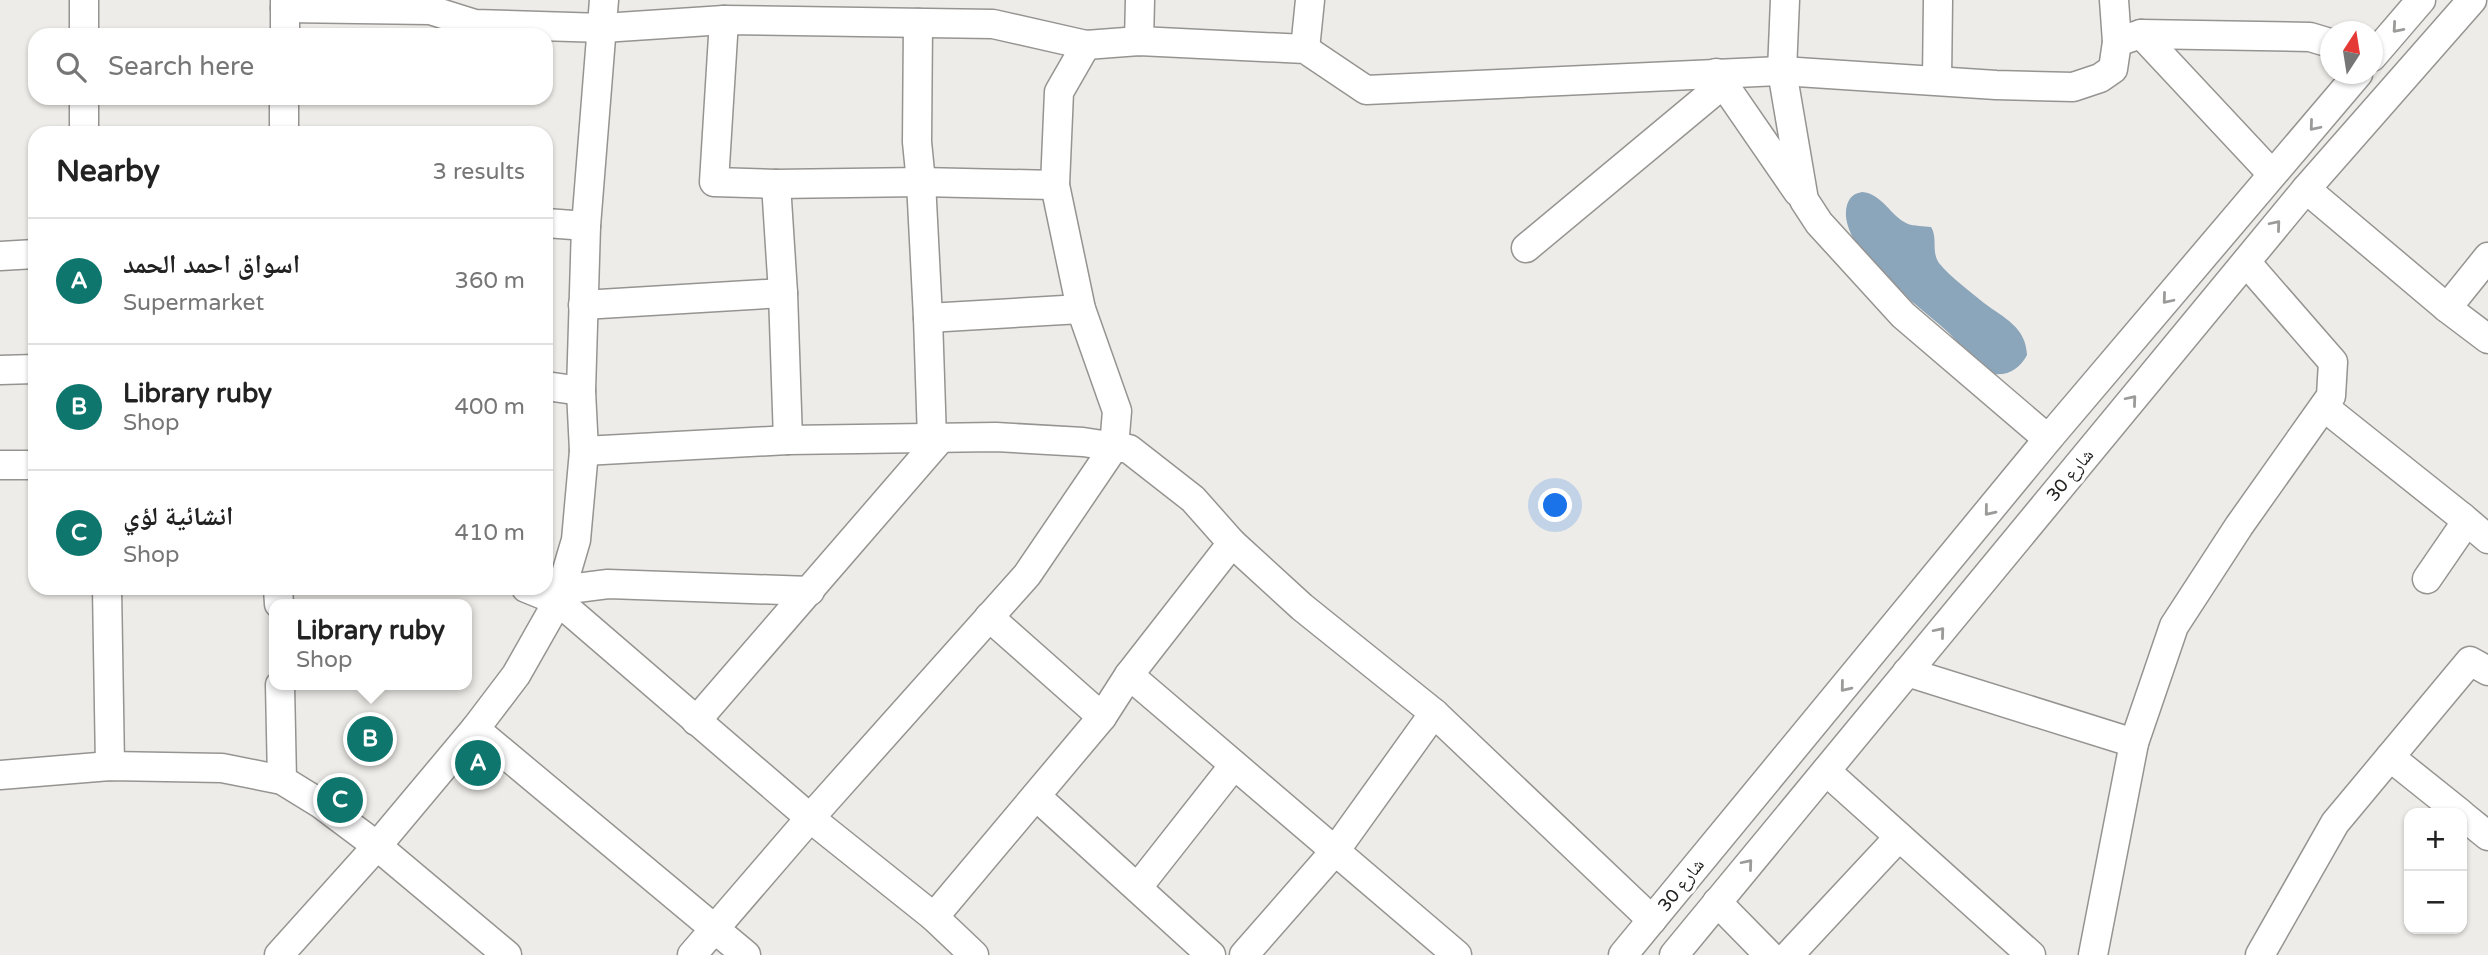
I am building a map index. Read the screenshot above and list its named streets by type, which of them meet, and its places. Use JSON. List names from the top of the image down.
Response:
{
  "streets": {
    "street": ["شارع 30"]
  },
  "north": "top",
  "page": {
    "search": "Search here",
    "heading": ["Nearby", "3 results"],
    "list": [
      {
        "mark": "A",
        "name": "اسواق احمد الحمد",
        "note": "Supermarket",
        "value": "360 m"
      },
      {
        "mark": "B",
        "name": "Library ruby",
        "note": "Shop",
        "value": "400 m"
      },
      {
        "mark": "C",
        "name": "انشائية لؤي",
        "note": "Shop",
        "value": "410 m"
      }
    ],
    "popup": ["Library ruby", "Shop"],
    "pins": ["B", "A", "C"],
    "map_buttons": ["+", "−"]
  }
}
